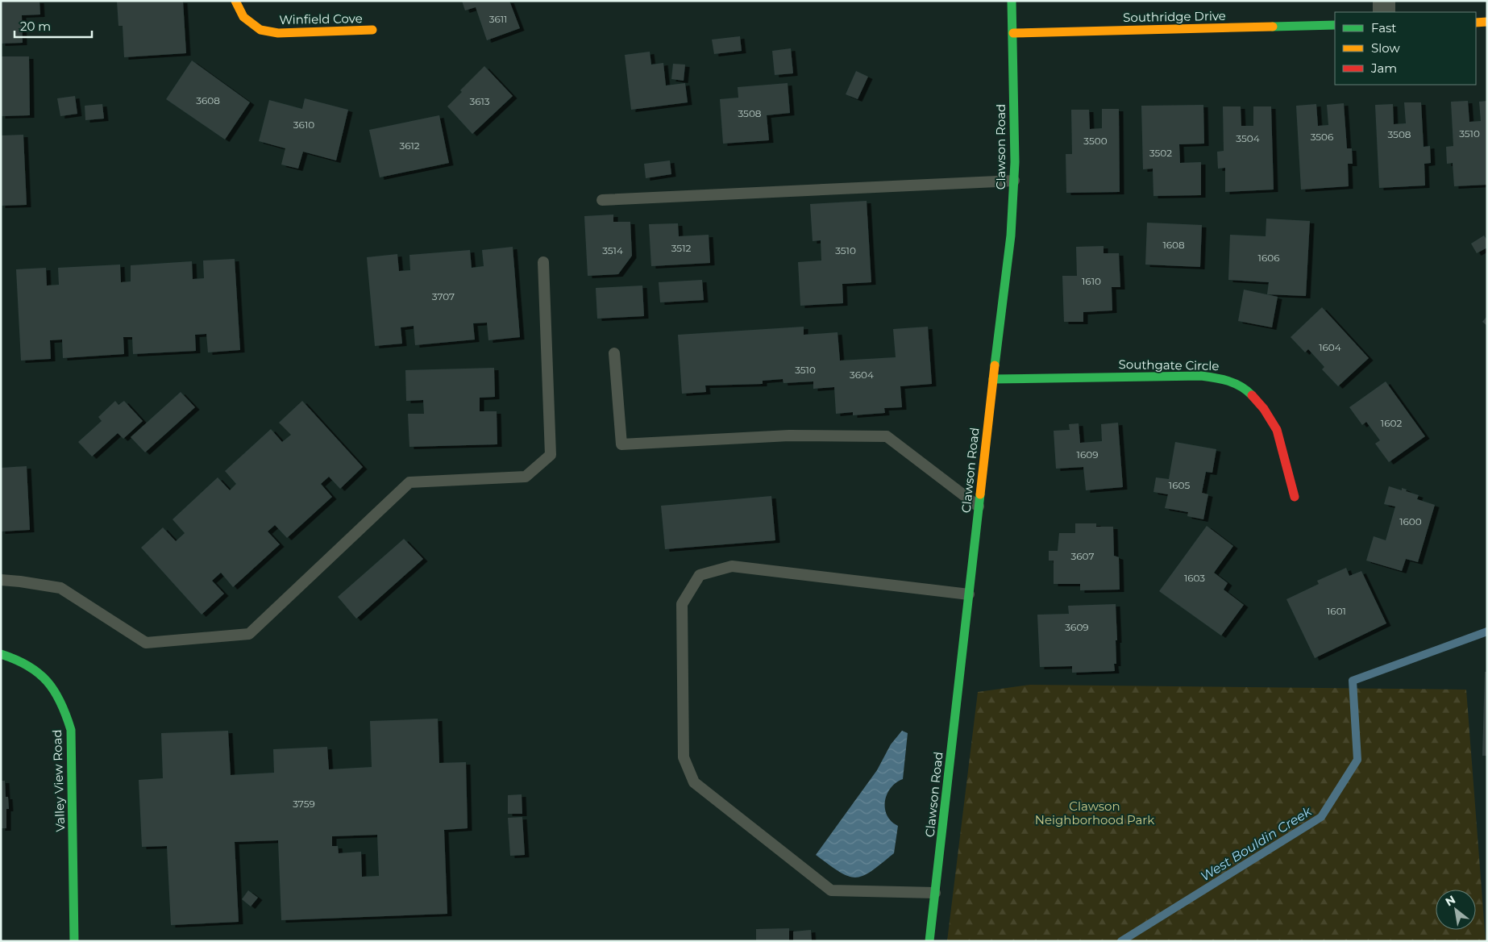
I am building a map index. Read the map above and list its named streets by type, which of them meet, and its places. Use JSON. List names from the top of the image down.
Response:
{
  "streets": {
    "street": [
      "Southridge Drive",
      "Winfield Cove",
      "Clawson Road",
      "Southgate Circle",
      "Valley View Road"
    ]
  },
  "crossings": [
    ["Southridge Drive", "Clawson Road"],
    ["Clawson Road", "Southgate Circle"]
  ],
  "water": ["West Bouldin Creek"],
  "parks": ["Clawson Neighborhood Park"],
  "house_numbers": [
    "3611",
    "3608",
    "3613",
    "3508",
    "3610",
    "3510",
    "3508",
    "3506",
    "3504",
    "3500",
    "3612",
    "3502",
    "1608",
    "3512",
    "3514",
    "3510",
    "1606",
    "1610",
    "3707",
    "1604",
    "3510",
    "3604",
    "1602",
    "1609",
    "1605",
    "1600",
    "3607",
    "1603",
    "1601",
    "3609",
    "3759"
  ],
  "legend": ["Fast", "Slow", "Jam"],
  "scale_bar": "20 m",
  "north": "top left"
}
